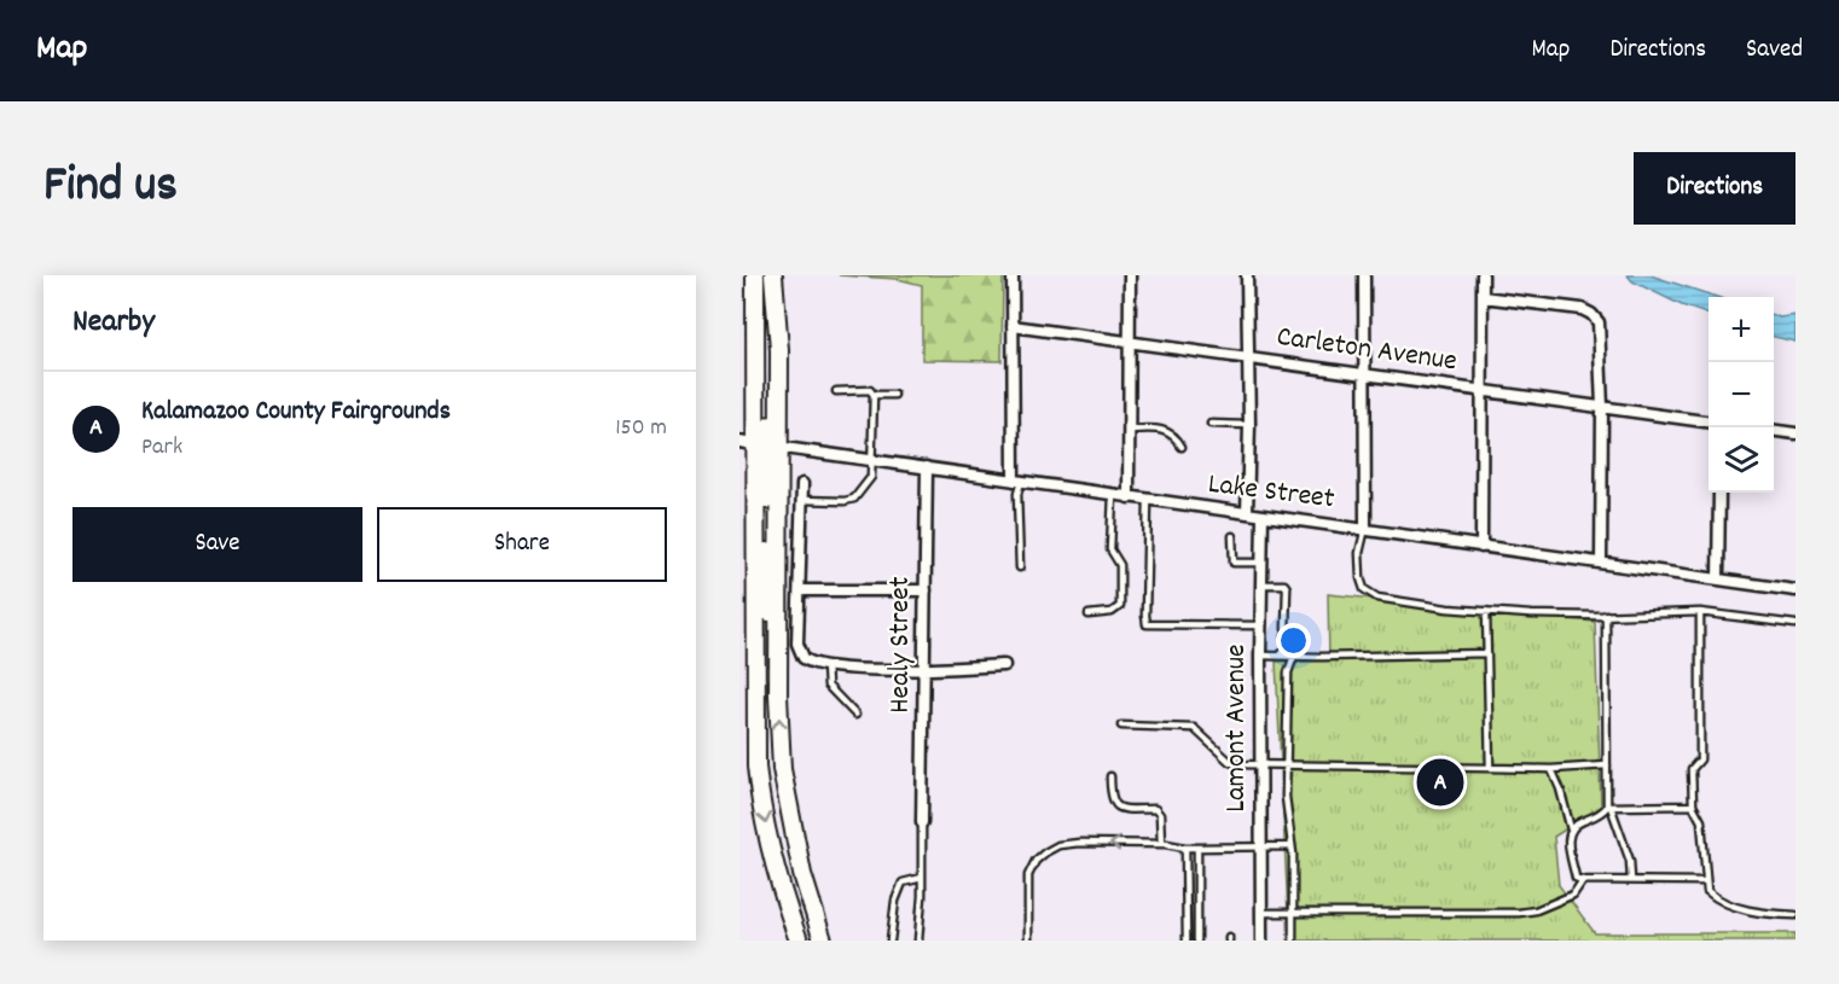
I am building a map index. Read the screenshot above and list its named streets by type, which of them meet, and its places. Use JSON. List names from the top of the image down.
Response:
{
  "streets": {
    "street": [
      "Carleton Avenue",
      "Lake Street",
      "Healy Street",
      "Lamont Avenue"
    ]
  },
  "crossings": [
    ["Lake Street", "Healy Street"],
    ["Lake Street", "Lamont Avenue"]
  ],
  "page": {
    "header": "Map",
    "nav": ["Map", "Directions", "Saved"],
    "title": "Find us",
    "buttons": [
      "Directions",
      ["Save", "Share"]
    ],
    "heading": "Nearby",
    "map_buttons": ["+", "−"],
    "list": [
      {
        "mark": "A",
        "name": "Kalamazoo County Fairgrounds",
        "note": "Park",
        "value": "150 m"
      }
    ],
    "pins": "A"
  }
}
